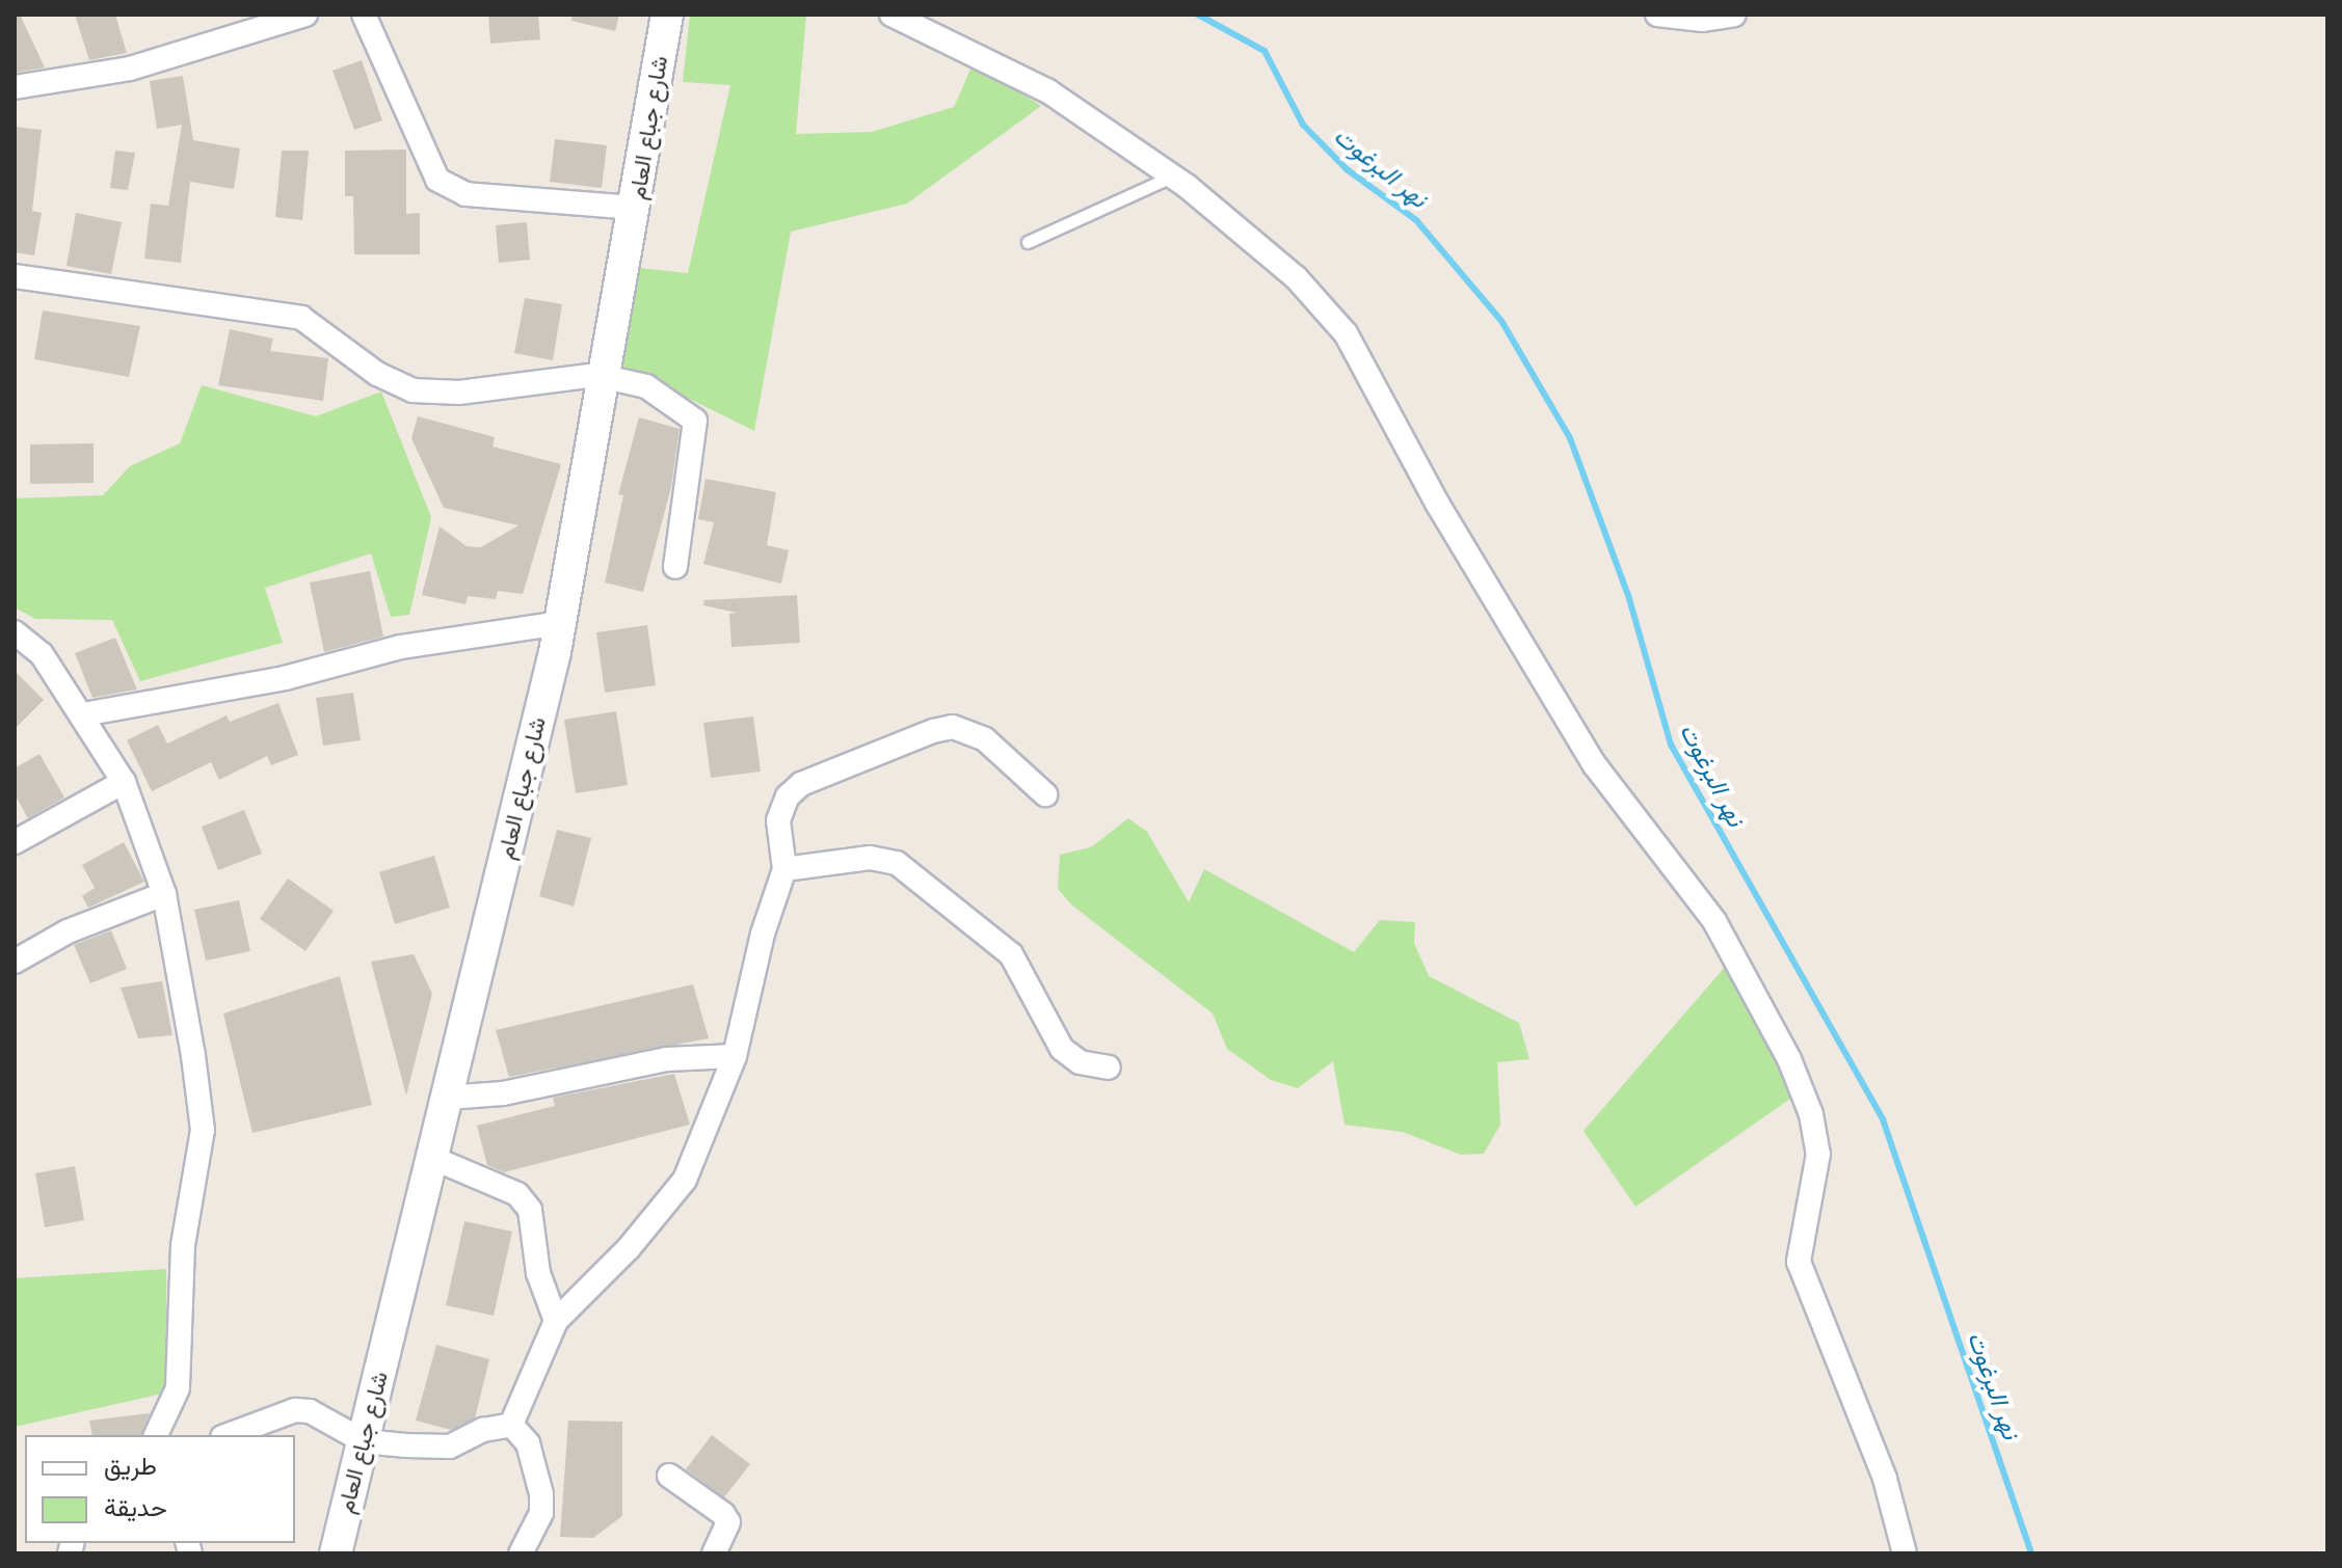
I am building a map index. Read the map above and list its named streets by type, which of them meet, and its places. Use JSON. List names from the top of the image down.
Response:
{
  "streets": {
    "main road": ["شارع جباع العام"]
  },
  "water": ["نهر البرغوت"],
  "legend": ["طريق", "حديقة"]
}
